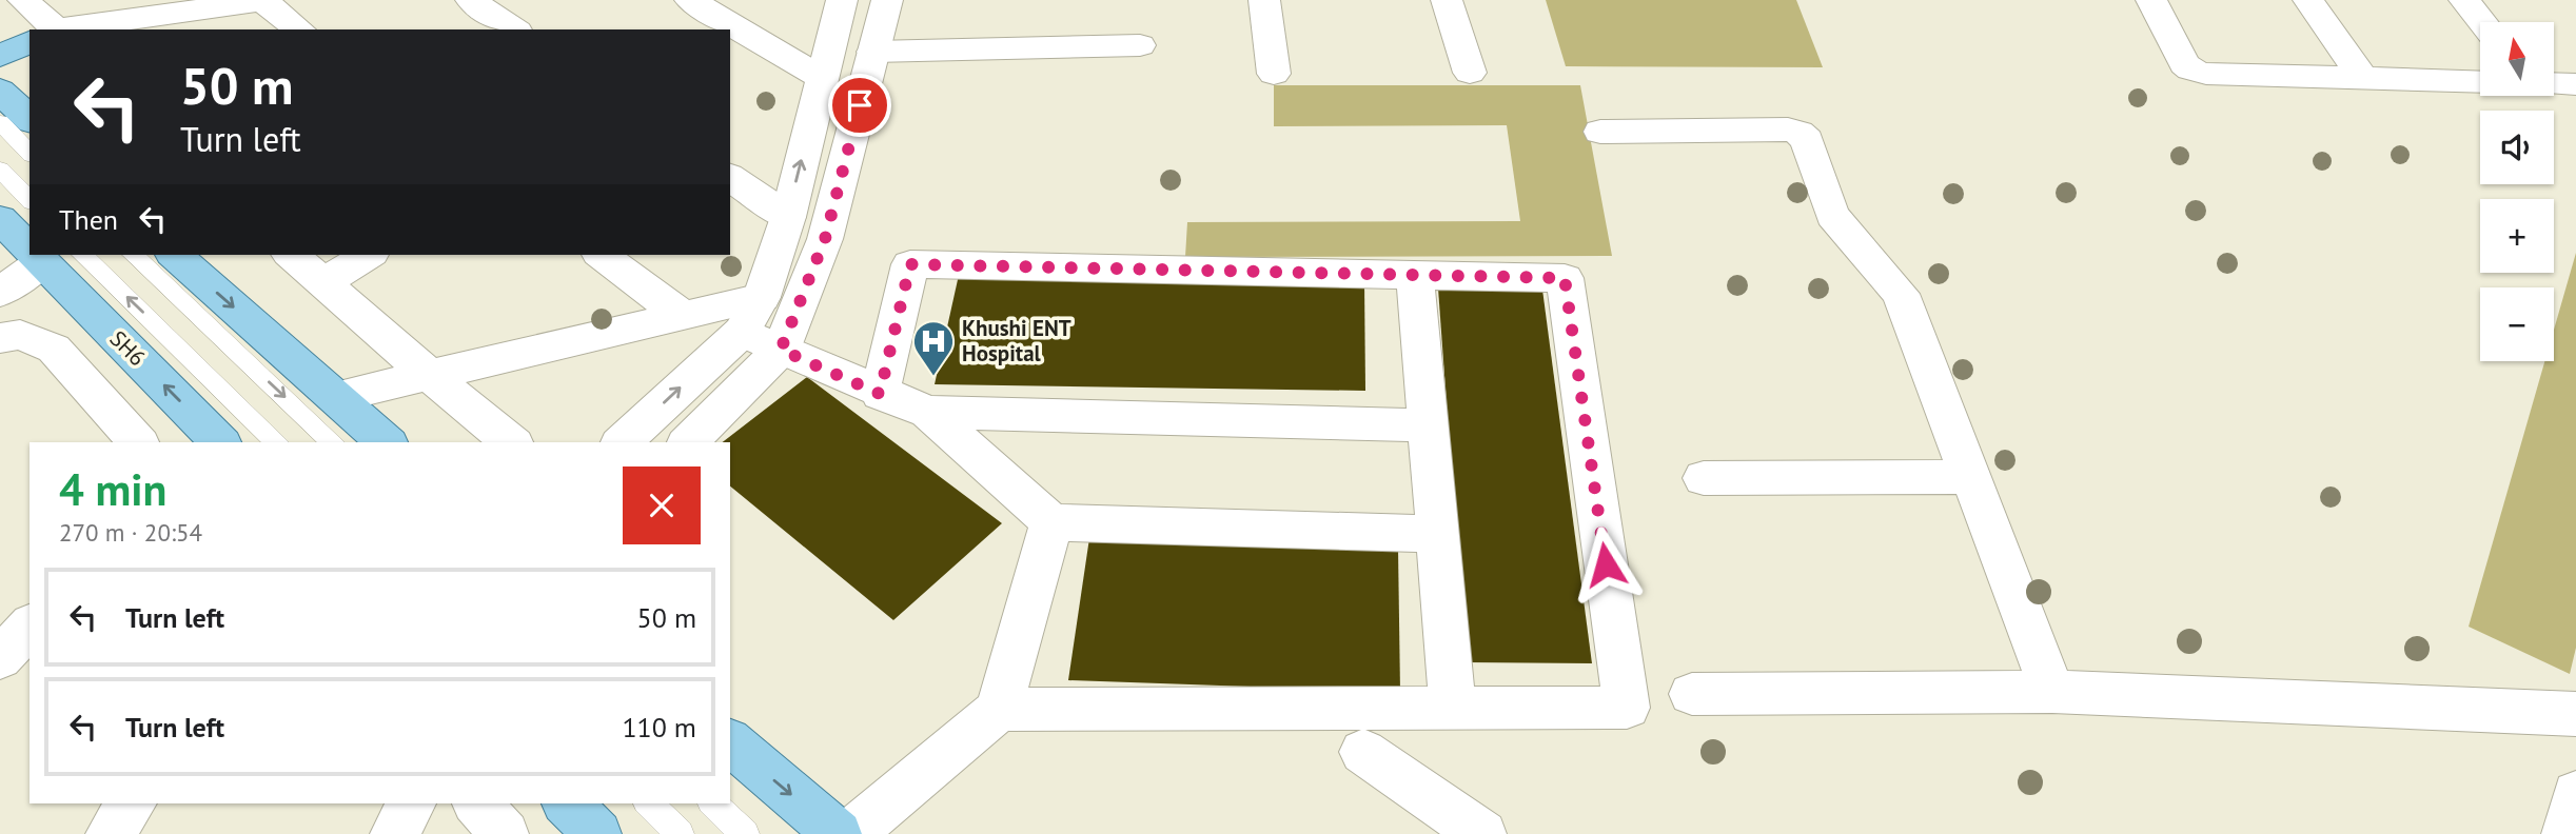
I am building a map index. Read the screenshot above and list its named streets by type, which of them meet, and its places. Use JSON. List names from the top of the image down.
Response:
{
  "streets": {
    "main road": ["SH6"]
  },
  "places": {
    "hospital": ["Khushi ENT Hospital"]
  },
  "north": "top",
  "page": {
    "map_buttons": ["+", "−"],
    "turn": ["50 m", "Turn left"],
    "then": "Then",
    "heading": ["4 min", "270 m · 20:54"],
    "list": [
      {
        "name": "Turn left",
        "value": "50 m"
      },
      {
        "name": "Turn left",
        "value": "110 m"
      }
    ]
  }
}
